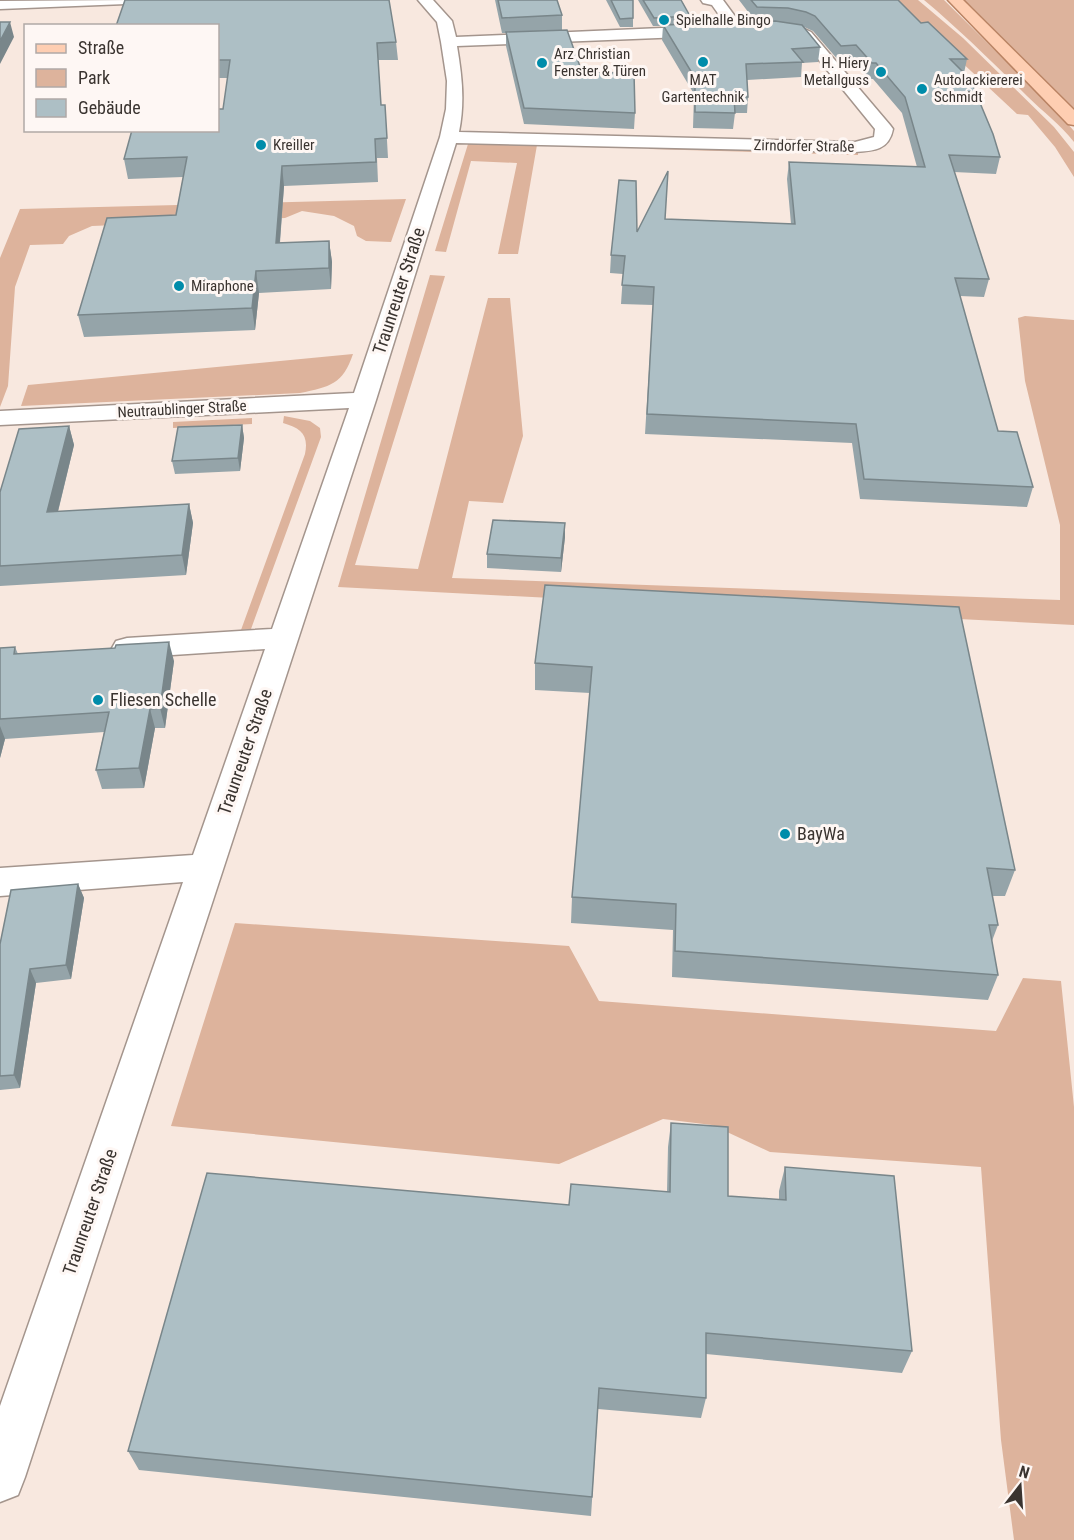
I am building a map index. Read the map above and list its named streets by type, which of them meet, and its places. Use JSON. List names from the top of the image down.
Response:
{
  "streets": {
    "street": ["Zirndorfer Straße", "Traunreuter Straße", "Neutraublinger Straße"]
  },
  "crossings": [
    ["Zirndorfer Straße", "Traunreuter Straße"],
    ["Traunreuter Straße", "Neutraublinger Straße"]
  ],
  "places": [
    "Spielhalle Bingo",
    "MAT Gartentechnik",
    "Arz Christian Fenster & Türen",
    "H. Hiery Metallguss",
    "Autolackiererei Schmidt",
    "Kreiller",
    "Miraphone",
    "Fliesen Schelle",
    "BayWa"
  ],
  "legend": ["Straße", "Park", "Gebäude"],
  "north": "top"
}
